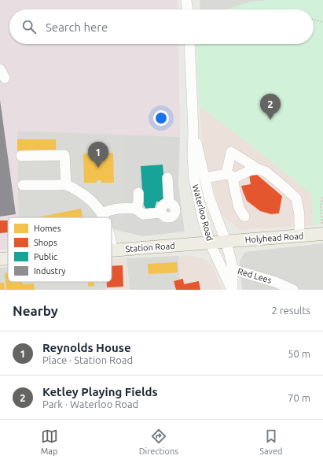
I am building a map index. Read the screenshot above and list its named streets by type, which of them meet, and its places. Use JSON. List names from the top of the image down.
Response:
{
  "streets": {
    "main road": ["Holyhead Road", "Station Road"],
    "street": ["Waterloo Road", "Red Lees"]
  },
  "crossings": [
    ["Waterloo Road", "Holyhead Road"],
    ["Waterloo Road", "Station Road"],
    ["Waterloo Road", "Red Lees"],
    ["Holyhead Road", "Station Road"]
  ],
  "legend": [
    "Homes",
    "Shops",
    "Public",
    "Industry"
  ],
  "page": {
    "search": "Search here",
    "pins": ["2", "1"],
    "heading": ["Nearby", "2 results"],
    "list": [
      {
        "mark": "1",
        "name": "Reynolds House",
        "note": "Place · Station Road",
        "value": "50 m"
      },
      {
        "mark": "2",
        "name": "Ketley Playing Fields",
        "note": "Park · Waterloo Road",
        "value": "70 m"
      }
    ],
    "nav": ["Map", "Directions", "Saved"]
  }
}
